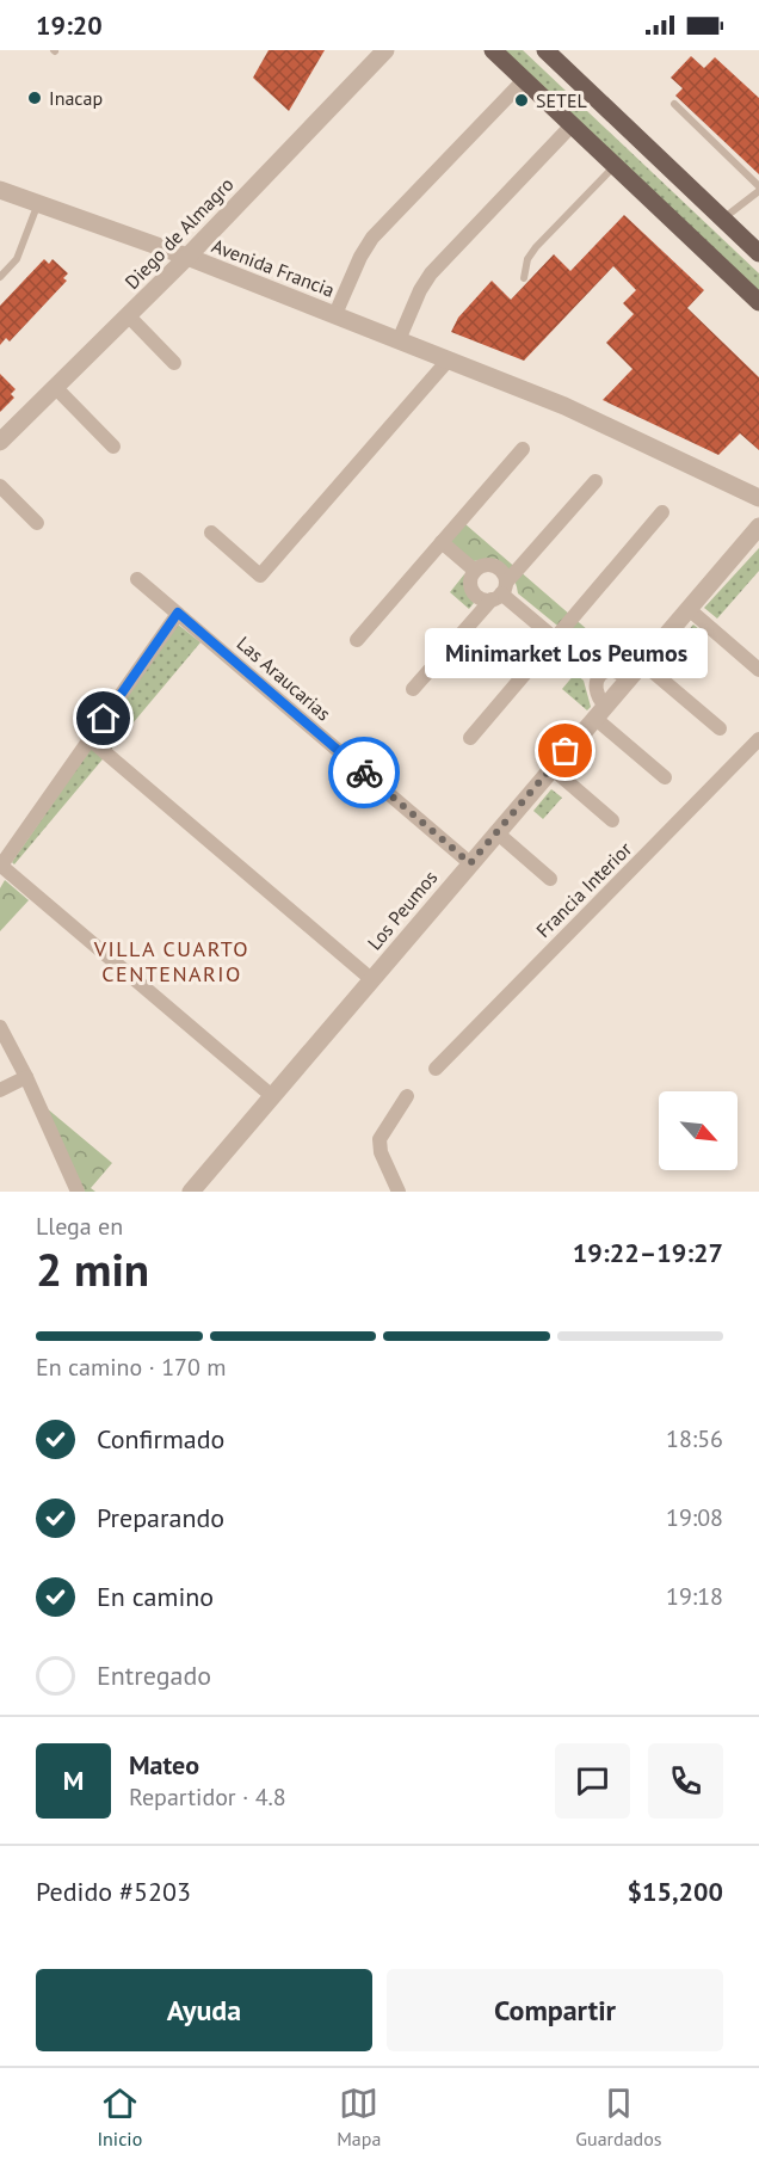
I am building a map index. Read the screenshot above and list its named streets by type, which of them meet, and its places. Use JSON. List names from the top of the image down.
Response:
{
  "streets": {
    "street": [
      "Diego de Almagro",
      "Avenida Francia",
      "Las Araucarias",
      "Francia Interior",
      "Los Peumos"
    ]
  },
  "crossings": [
    ["Diego de Almagro", "Avenida Francia"],
    ["Las Araucarias", "Los Peumos"]
  ],
  "districts": ["VILLA CUARTO CENTENARIO"],
  "places": ["Inacap", "SETEL", "Minimarket Los Peumos"],
  "north": "bottom right",
  "page": {
    "status": "19:20",
    "bubble": "Minimarket Los Peumos",
    "heading": ["2 min", "Llega en", "19:22–19:27"],
    "panel": [
      "Mateo",
      "Repartidor · 4.8",
      "Pedido #5203",
      "$15,200"
    ],
    "bar": "En camino · 170 m",
    "list": [
      ["Confirmado", "18:56"],
      ["Preparando", "19:08"],
      ["En camino", "19:18"],
      "Entregado"
    ],
    "round": "M",
    "buttons": ["Ayuda", "Compartir"],
    "tabs": ["Inicio", "Mapa", "Guardados"]
  }
}
